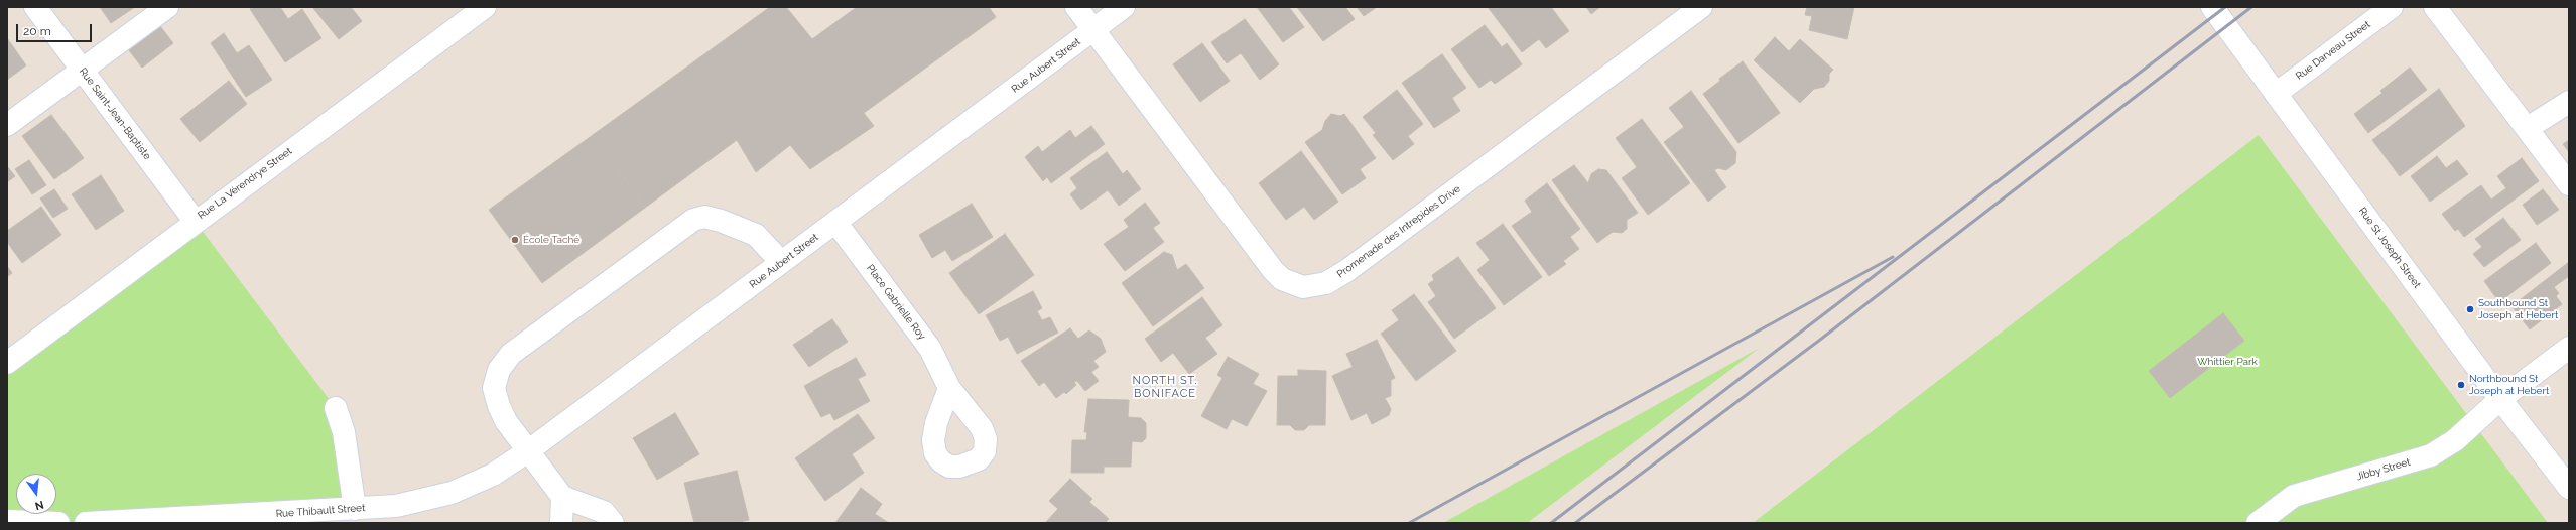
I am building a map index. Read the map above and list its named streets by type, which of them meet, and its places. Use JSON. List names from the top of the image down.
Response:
{
  "streets": {
    "street": [
      "Rue Darveau Street",
      "Rue Aubert Street",
      "Rue Saint-Jean-Baptiste",
      "Rue La Vérendrye Street",
      "Promenade des Intrepides Drive",
      "Rue St Joseph Street",
      "Place Gabrielle Roy",
      "Jibby Street",
      "Rue Thibault Street"
    ]
  },
  "crossings": [
    ["Rue Darveau Street", "Rue St Joseph Street"],
    ["Rue Aubert Street", "Promenade des Intrepides Drive"],
    ["Rue Aubert Street", "Place Gabrielle Roy"],
    ["Rue Aubert Street", "Rue Thibault Street"],
    ["Rue Saint-Jean-Baptiste", "Rue La Vérendrye Street"],
    ["Rue St Joseph Street", "Jibby Street"]
  ],
  "districts": ["NORTH ST. BONIFACE"],
  "parks": ["Whittier Park"],
  "places": ["École Taché", "Southbound St Joseph at Hebert", "Northbound St Joseph at Hebert"],
  "scale_bar": "20 m",
  "north": "bottom"
}
